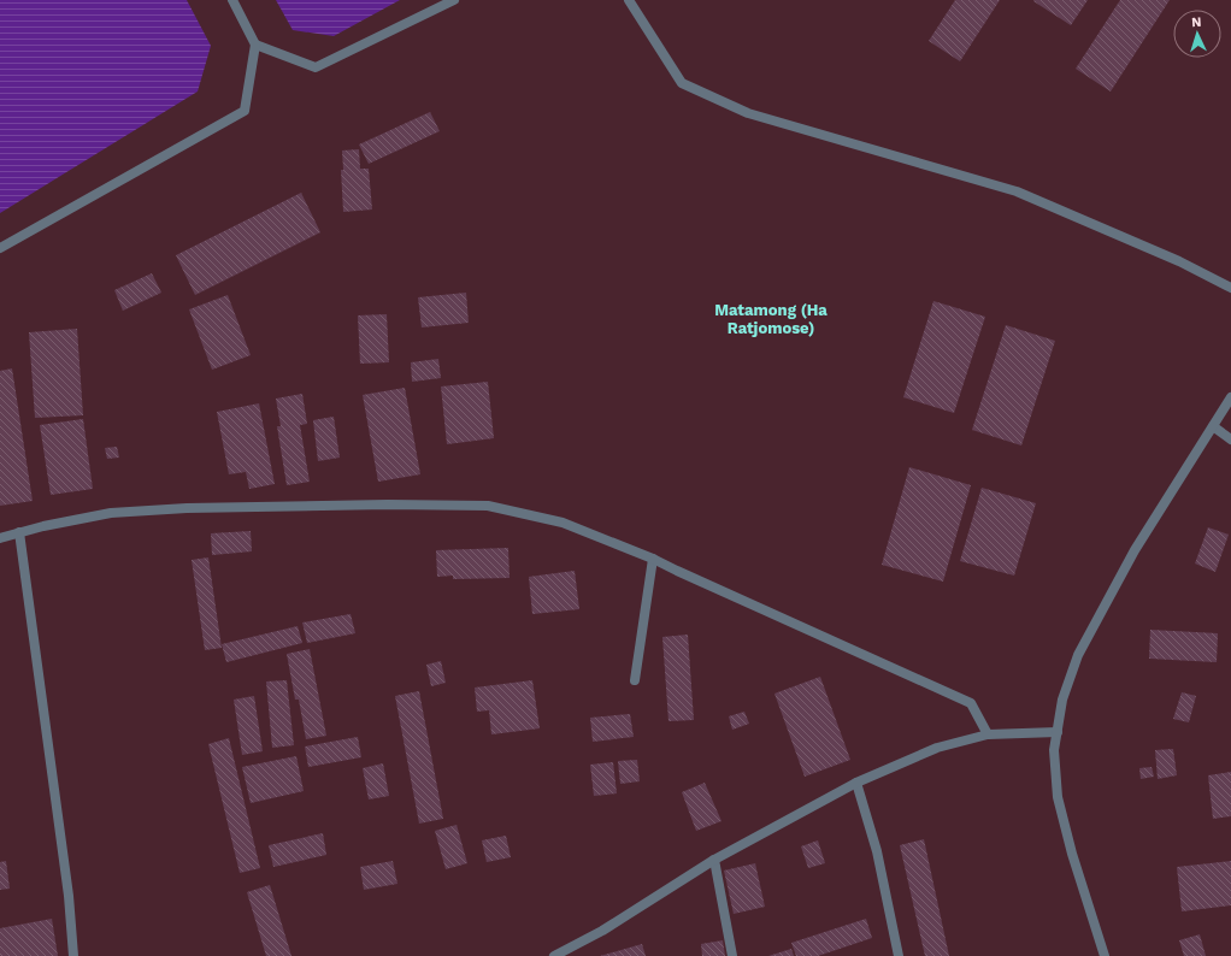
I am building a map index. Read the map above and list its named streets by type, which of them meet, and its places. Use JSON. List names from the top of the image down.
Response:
{
  "districts": ["Matamong (Ha Ratjomose)"],
  "north": "top"
}
